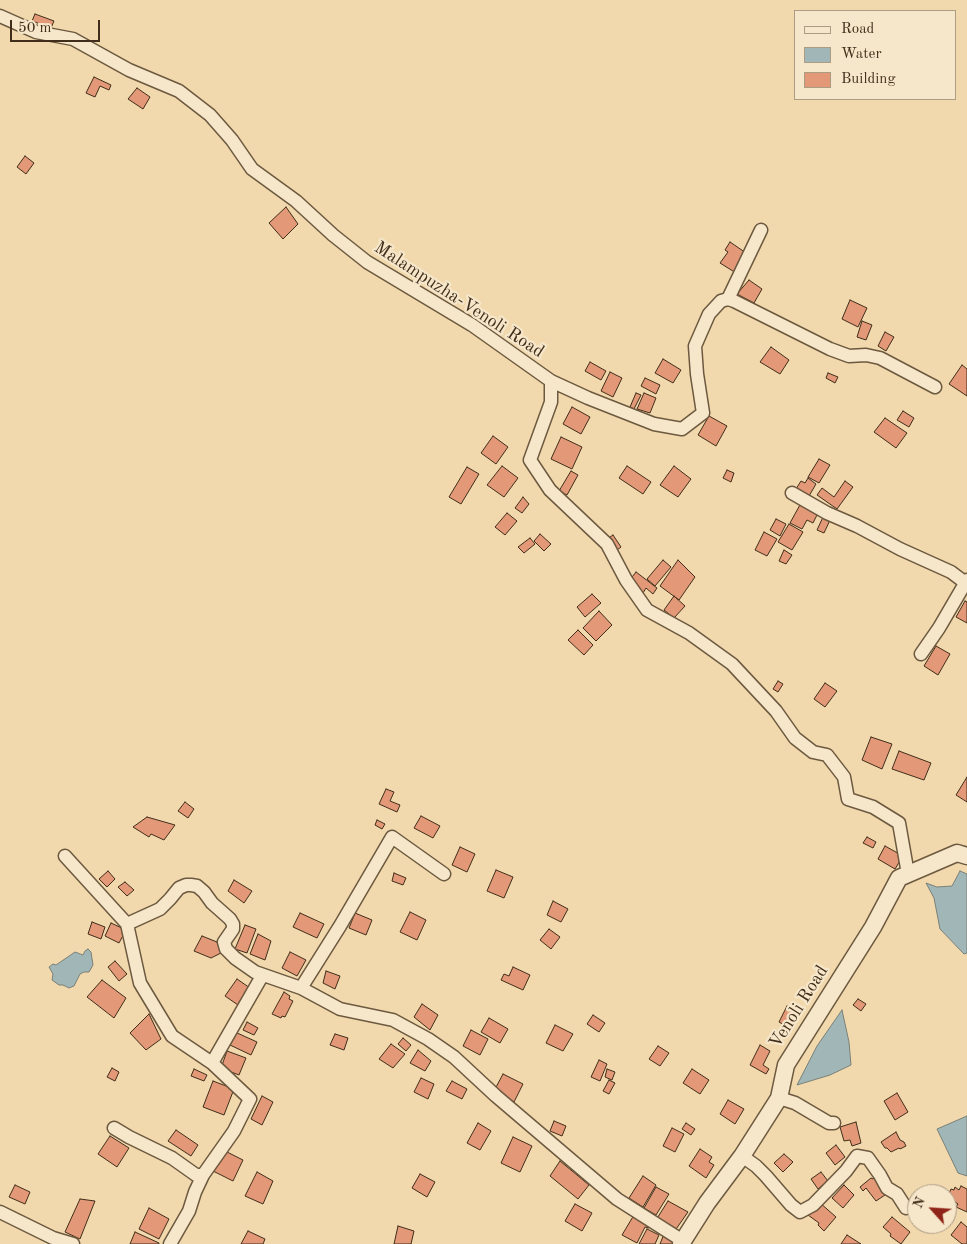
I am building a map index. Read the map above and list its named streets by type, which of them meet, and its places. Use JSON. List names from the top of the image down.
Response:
{
  "streets": {
    "street": ["Malampuzha-Venoli Road", "Venoli Road"]
  },
  "crossings": [
    ["Malampuzha-Venoli Road", "Venoli Road"]
  ],
  "legend": ["Road", "Water", "Building"],
  "scale_bar": "50 m",
  "north": "top left"
}
